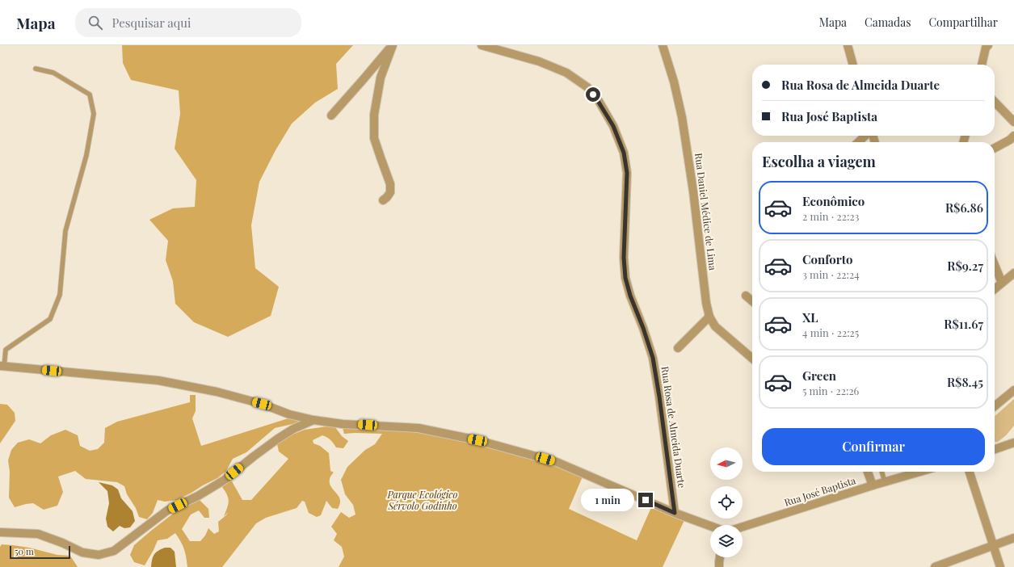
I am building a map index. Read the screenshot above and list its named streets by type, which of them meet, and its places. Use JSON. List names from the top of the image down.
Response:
{
  "streets": {
    "street": ["Rua Daniel Médice de Lima", "Rua Rosa de Almeida Duarte", "Rua José Baptista"]
  },
  "parks": ["Parque Ecológico Sérvolo Godinho"],
  "scale_bar": "50 m",
  "north": "left",
  "page": {
    "header": "Mapa",
    "search": "Pesquisar aqui",
    "nav": ["Mapa", "Camadas", "Compartilhar"],
    "banner": ["Rua Rosa de Almeida Duarte", "Rua José Baptista"],
    "heading": "Escolha a viagem",
    "list": [
      {
        "name": "Econômico",
        "note": "2 min · 22:23",
        "value": "R$6.86"
      },
      {
        "name": "Conforto",
        "note": "3 min · 22:24",
        "value": "R$9.27"
      },
      {
        "name": "XL",
        "note": "4 min · 22:25",
        "value": "R$11.67"
      },
      {
        "name": "Green",
        "note": "5 min · 22:26",
        "value": "R$8.45"
      }
    ],
    "buttons": "Confirmar",
    "bubble": "1 min",
    "scale": "50 m"
  }
}
